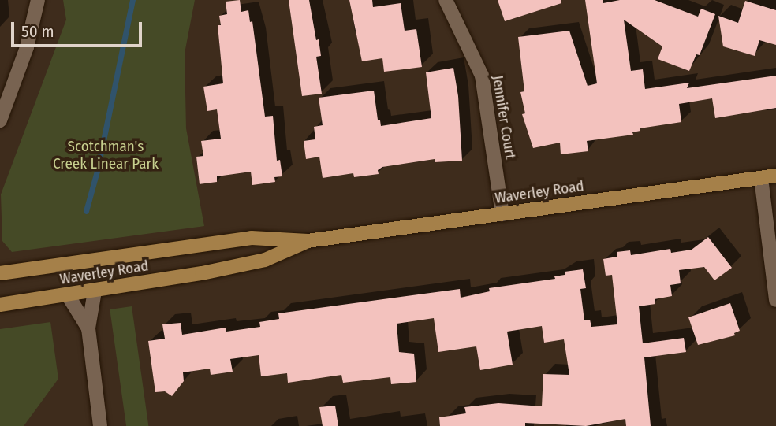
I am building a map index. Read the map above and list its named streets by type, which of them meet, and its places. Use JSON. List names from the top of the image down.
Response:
{
  "streets": {
    "main road": ["Waverley Road"],
    "street": ["Jennifer Court"]
  },
  "crossings": [
    ["Jennifer Court", "Waverley Road"]
  ],
  "parks": ["Scotchman's Creek Linear Park"],
  "scale_bar": "50 m"
}
